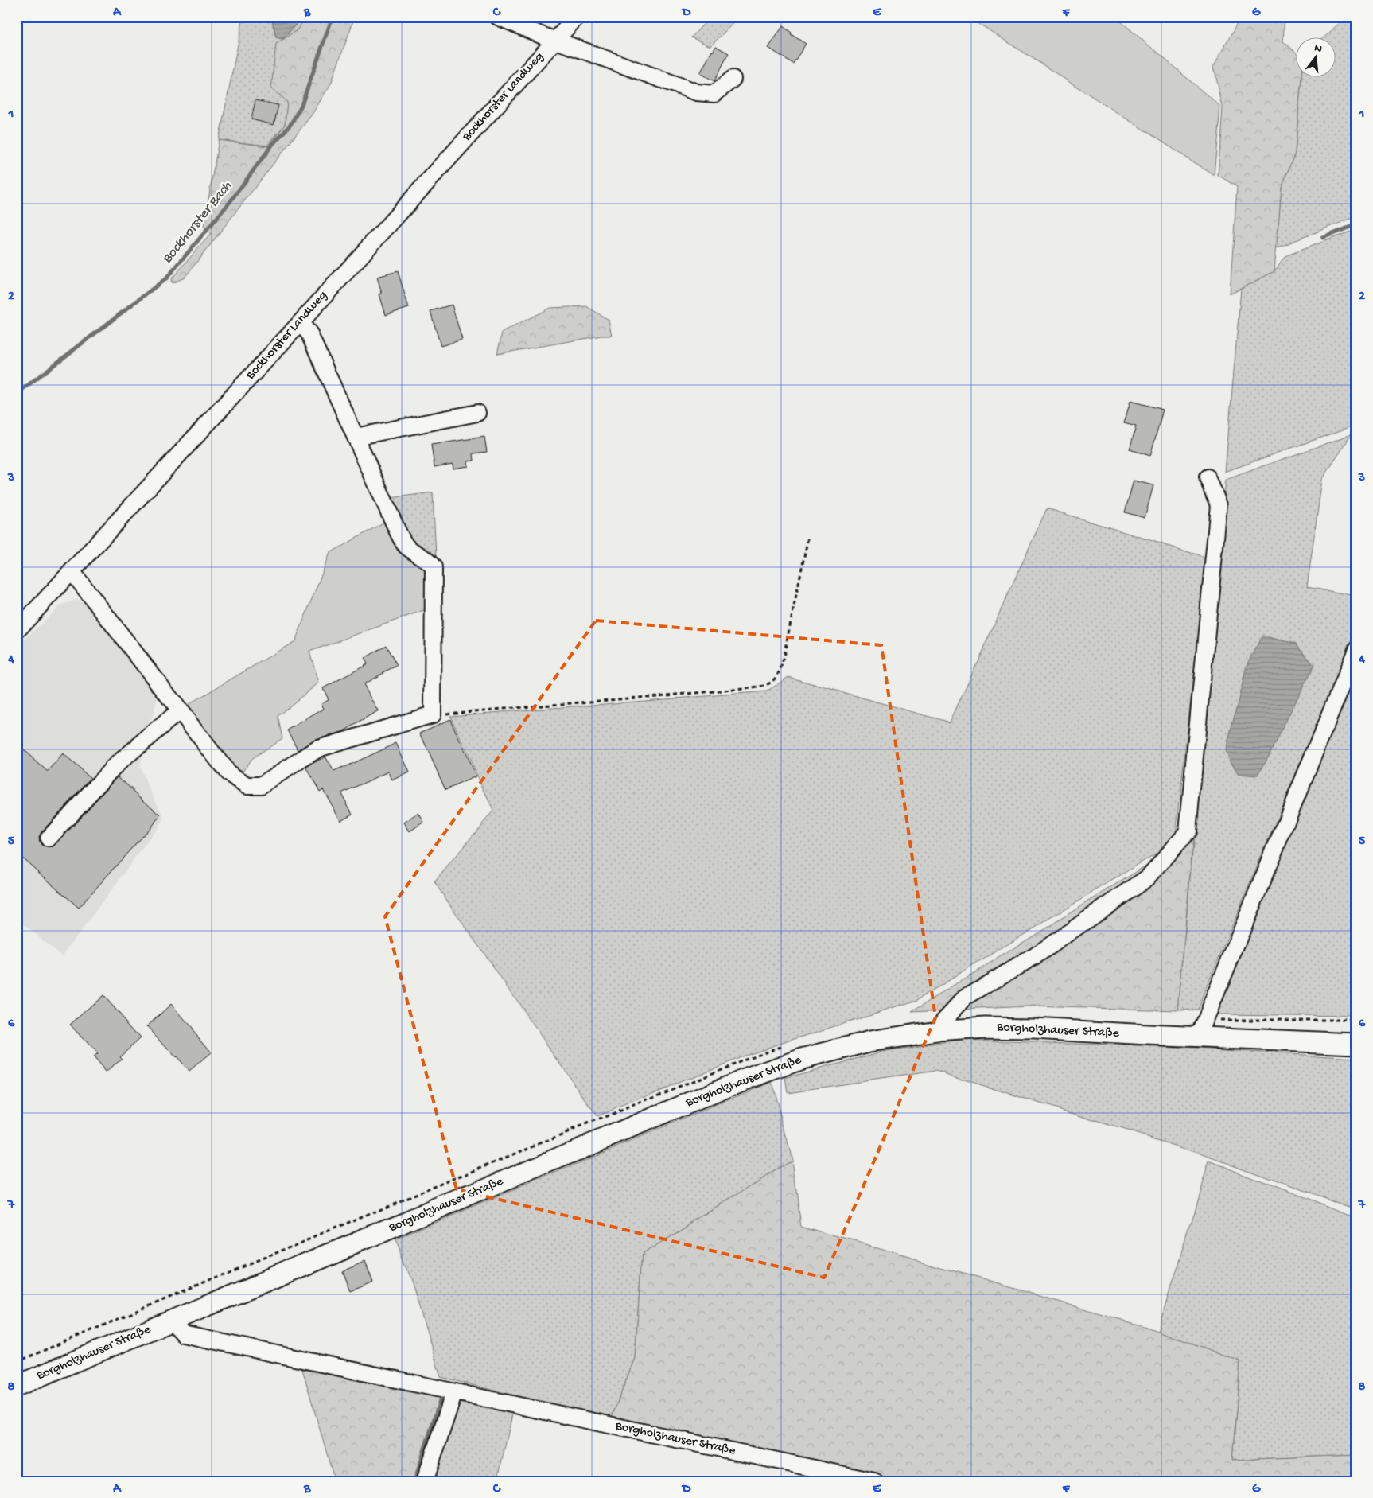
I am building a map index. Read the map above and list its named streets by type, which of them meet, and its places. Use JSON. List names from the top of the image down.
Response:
{
  "streets": {
    "main road": ["Borgholzhauser Straße"],
    "street": ["Bockhorster Landweg"]
  },
  "water": ["Bockhorster Bach"],
  "north": "top",
  "grid": {
    "columns": [
      "A",
      "B",
      "C",
      "D",
      "E",
      "F",
      "G"
    ],
    "rows": [
      "1",
      "2",
      "3",
      "4",
      "5",
      "6",
      "7",
      "8"
    ]
  }
}
